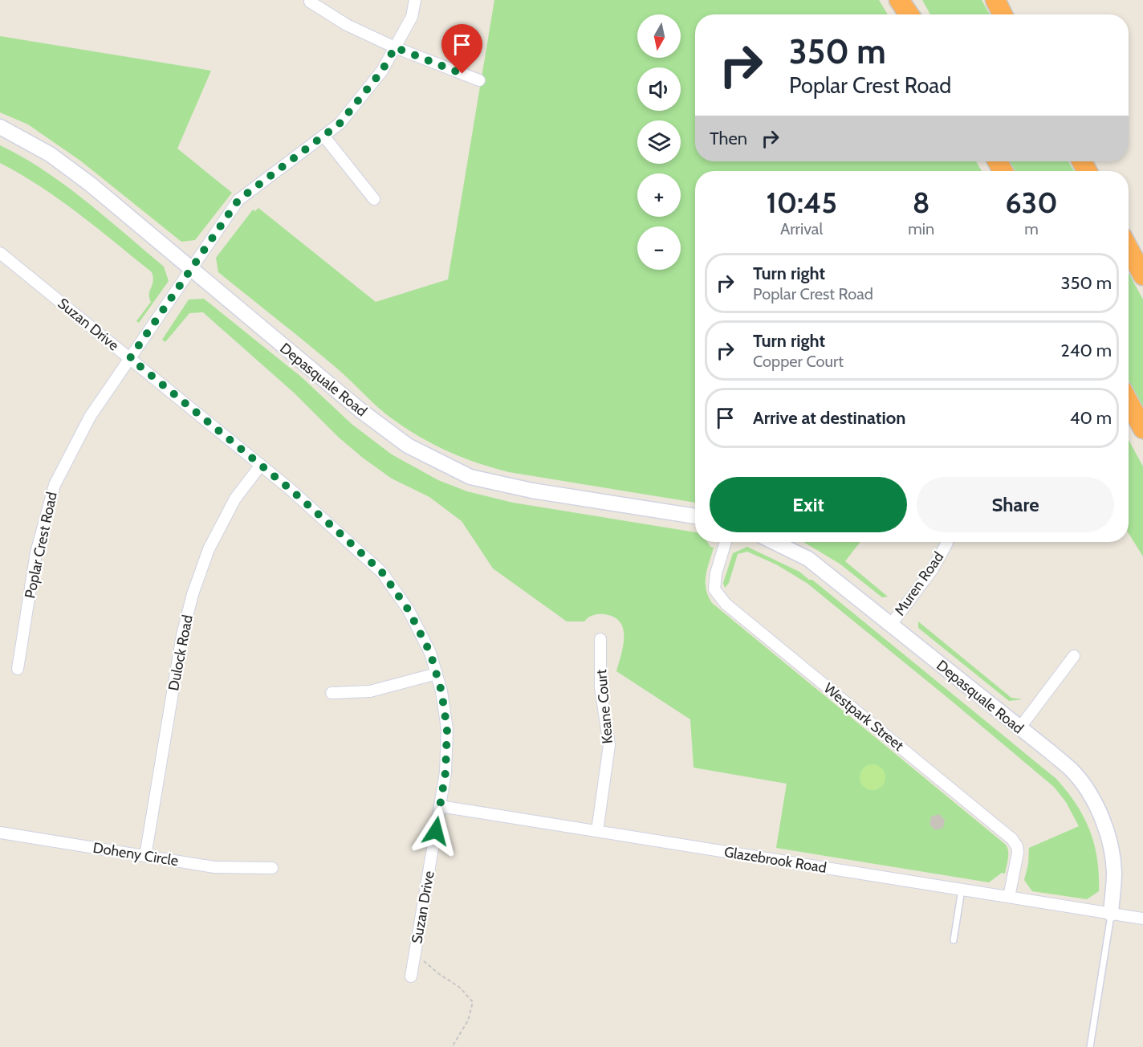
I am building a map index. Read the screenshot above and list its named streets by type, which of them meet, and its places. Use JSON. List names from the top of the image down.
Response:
{
  "streets": {
    "street": [
      "Suzan Drive",
      "Depasquale Road",
      "Poplar Crest Road",
      "Muren Road",
      "Dulock Road",
      "Keane Court",
      "Westpark Street",
      "Doheny Circle",
      "Glazebrook Road"
    ]
  },
  "crossings": [
    ["Suzan Drive", "Poplar Crest Road"],
    ["Suzan Drive", "Dulock Road"],
    ["Suzan Drive", "Glazebrook Road"],
    ["Depasquale Road", "Poplar Crest Road"],
    ["Depasquale Road", "Muren Road"],
    ["Depasquale Road", "Glazebrook Road"],
    ["Dulock Road", "Doheny Circle"],
    ["Keane Court", "Glazebrook Road"],
    ["Westpark Street", "Glazebrook Road"]
  ],
  "north": "bottom",
  "page": {
    "map_buttons": ["+", "−"],
    "turn": ["350 m", "Poplar Crest Road"],
    "then": "Then",
    "eta": [
      "10:45",
      "Arrival",
      "8",
      "min",
      "630",
      "m"
    ],
    "list": [
      {
        "name": "Turn right",
        "note": "Poplar Crest Road",
        "value": "350 m"
      },
      {
        "name": "Turn right",
        "note": "Copper Court",
        "value": "240 m"
      },
      {
        "name": "Arrive at destination",
        "value": "40 m"
      }
    ],
    "buttons": ["Exit", "Share"]
  }
}
